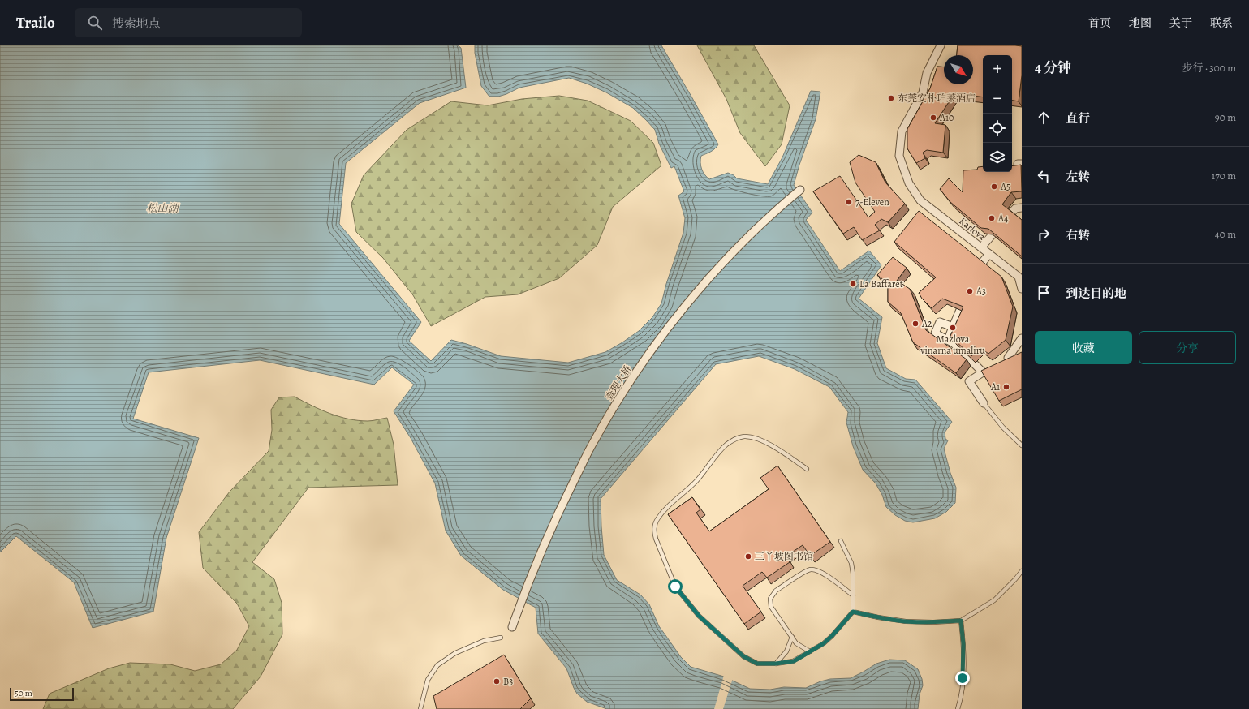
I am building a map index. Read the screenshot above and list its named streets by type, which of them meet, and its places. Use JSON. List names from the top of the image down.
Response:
{
  "streets": {
    "street": ["Karlova", "查理大桥"]
  },
  "water": ["松山湖"],
  "places": [
    "东莞安朴珀莱酒店",
    "A10",
    "A5",
    "7-Eleven",
    "A4",
    "La Baffaret",
    "A3",
    "A2",
    "Mazlova vinarna umaliru",
    "A1",
    "三丫坡图书馆",
    "B3"
  ],
  "scale_bar": "50 m",
  "north": "bottom right",
  "page": {
    "header": "Trailo",
    "search": "搜索地点",
    "nav": [
      "首页",
      "地图",
      "关于",
      "联系"
    ],
    "heading": ["4 分钟", "步行 · 300 m"],
    "map_buttons": ["+", "−"],
    "list": [
      ["直行", "90 m"],
      ["左转", "170 m"],
      ["右转", "40 m"],
      "到达目的地"
    ],
    "buttons": ["收藏", "分享"],
    "scale": "50 m"
  }
}
